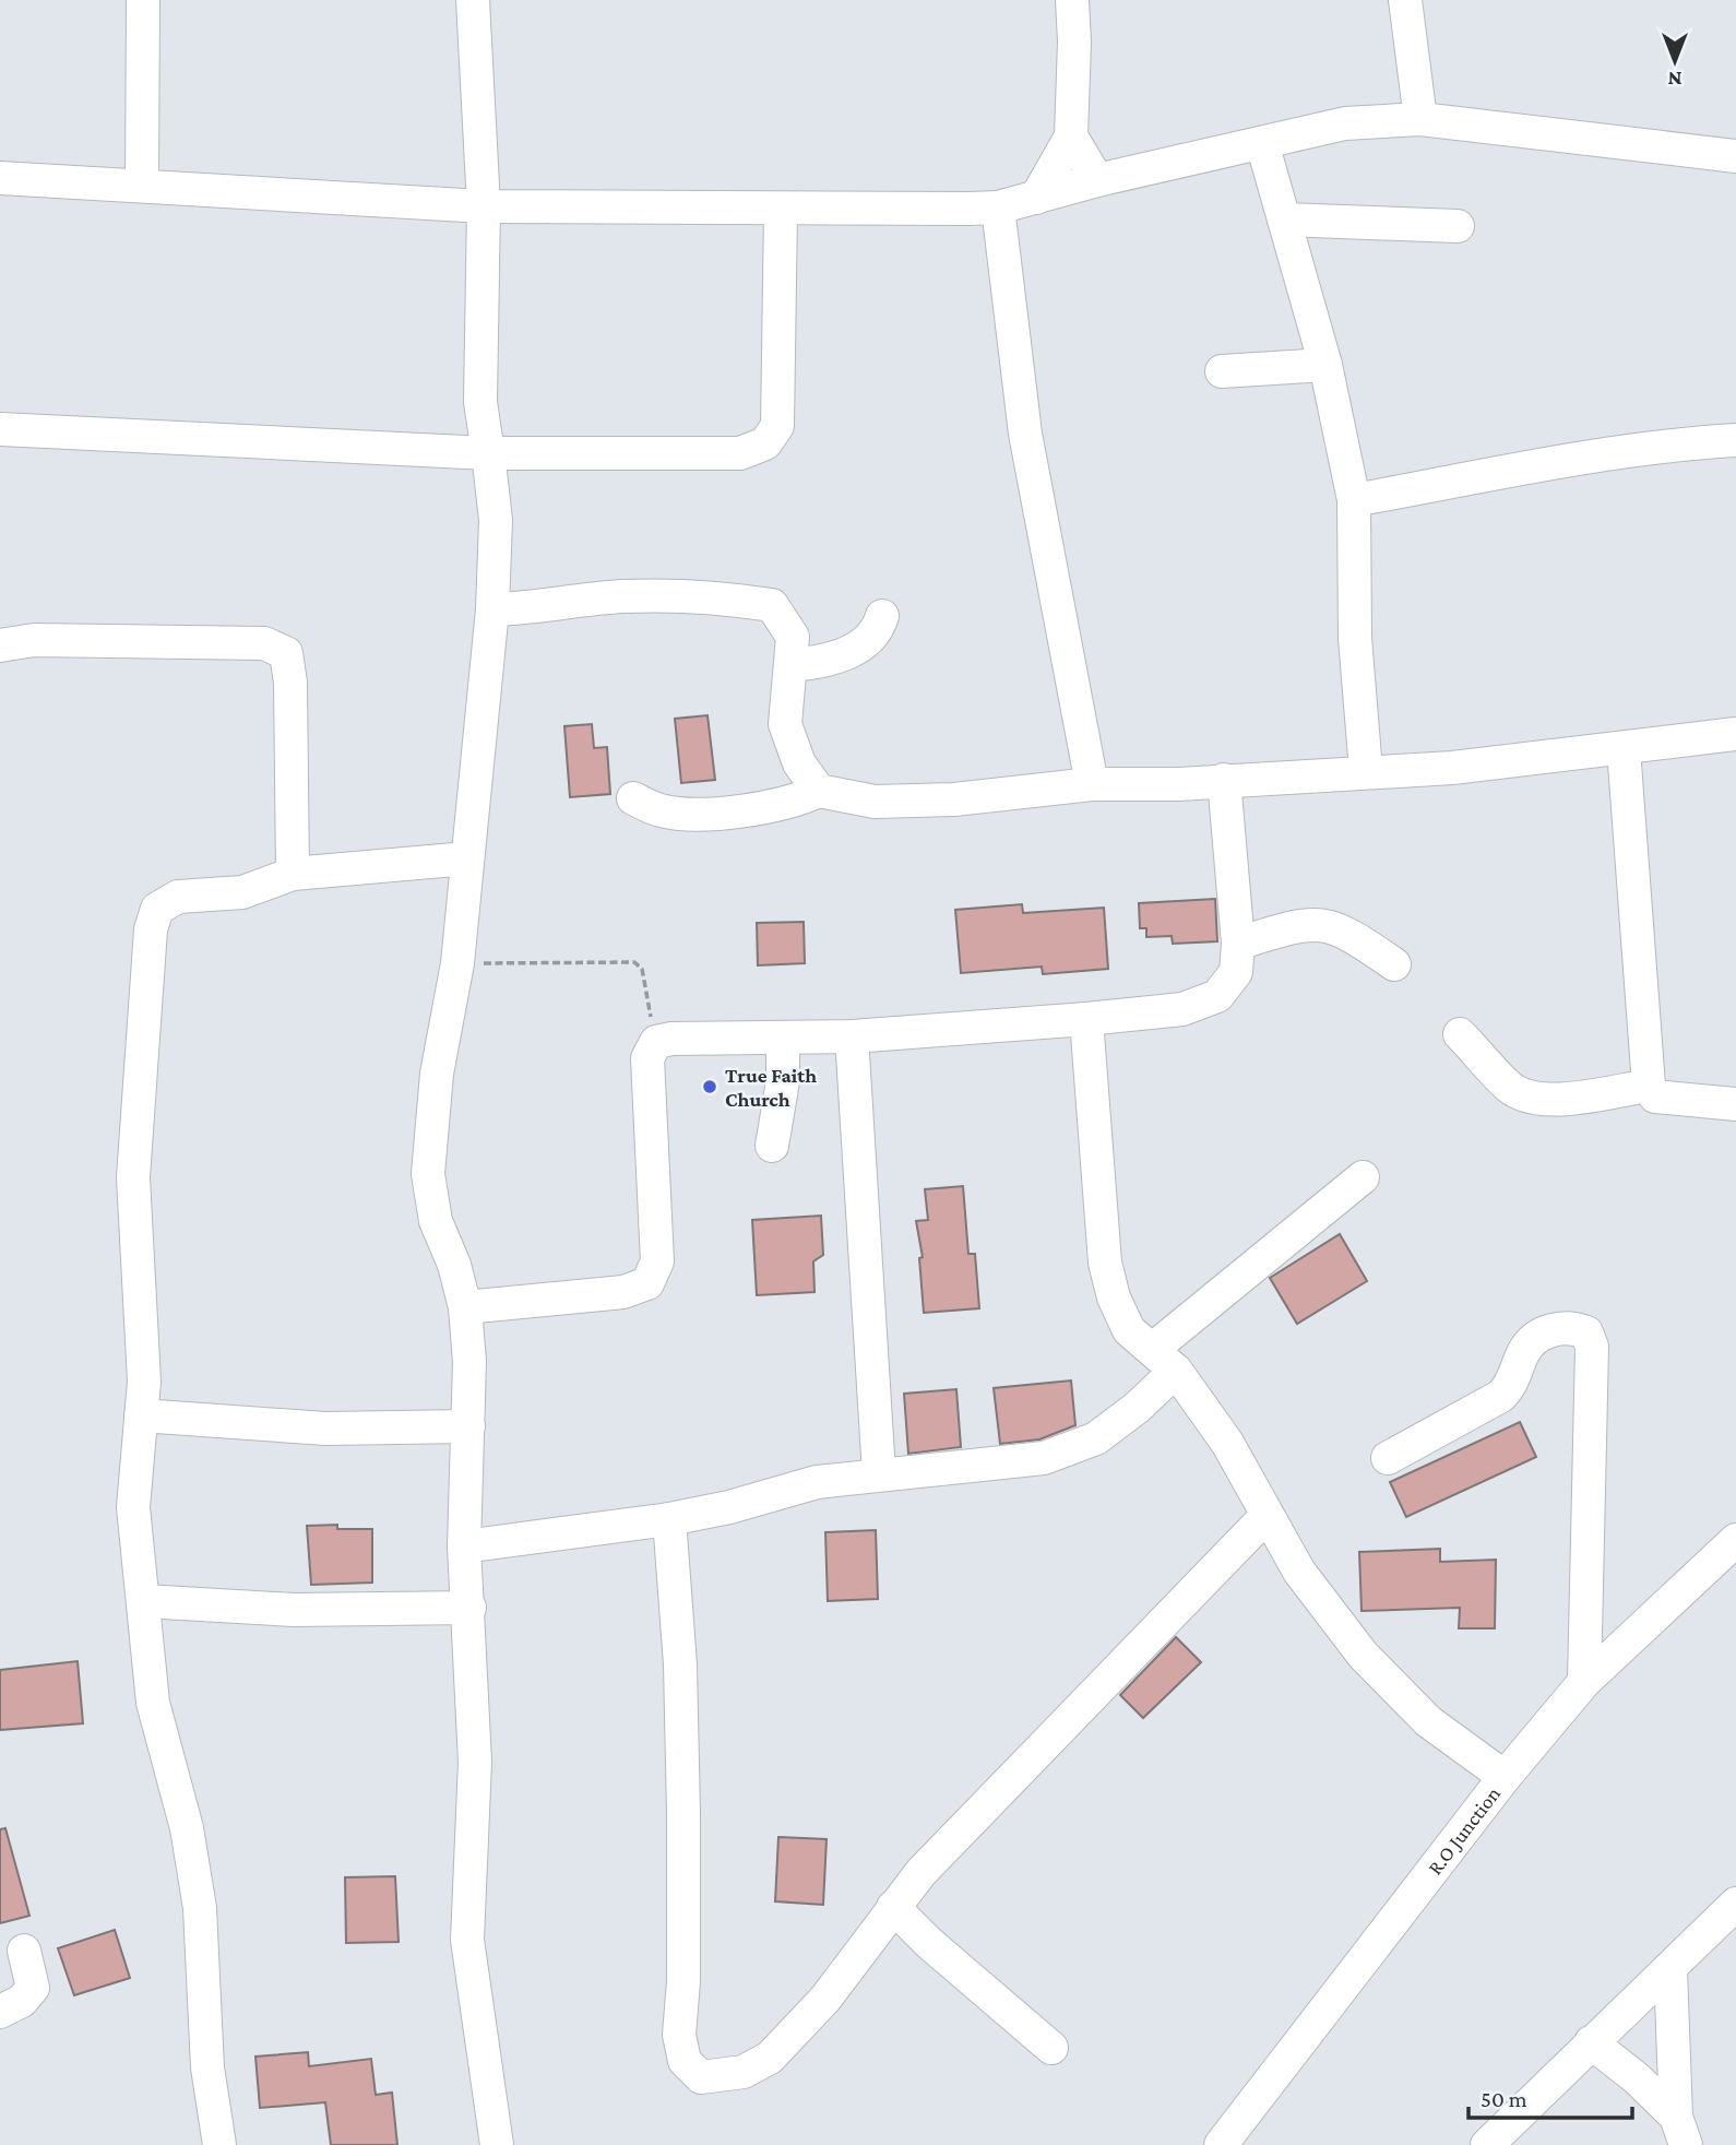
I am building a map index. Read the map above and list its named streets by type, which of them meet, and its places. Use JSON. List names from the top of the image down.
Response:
{
  "streets": {
    "street": ["R.O Junction"]
  },
  "places": ["True Faith Church"],
  "scale_bar": "50 m",
  "north": "bottom"
}
